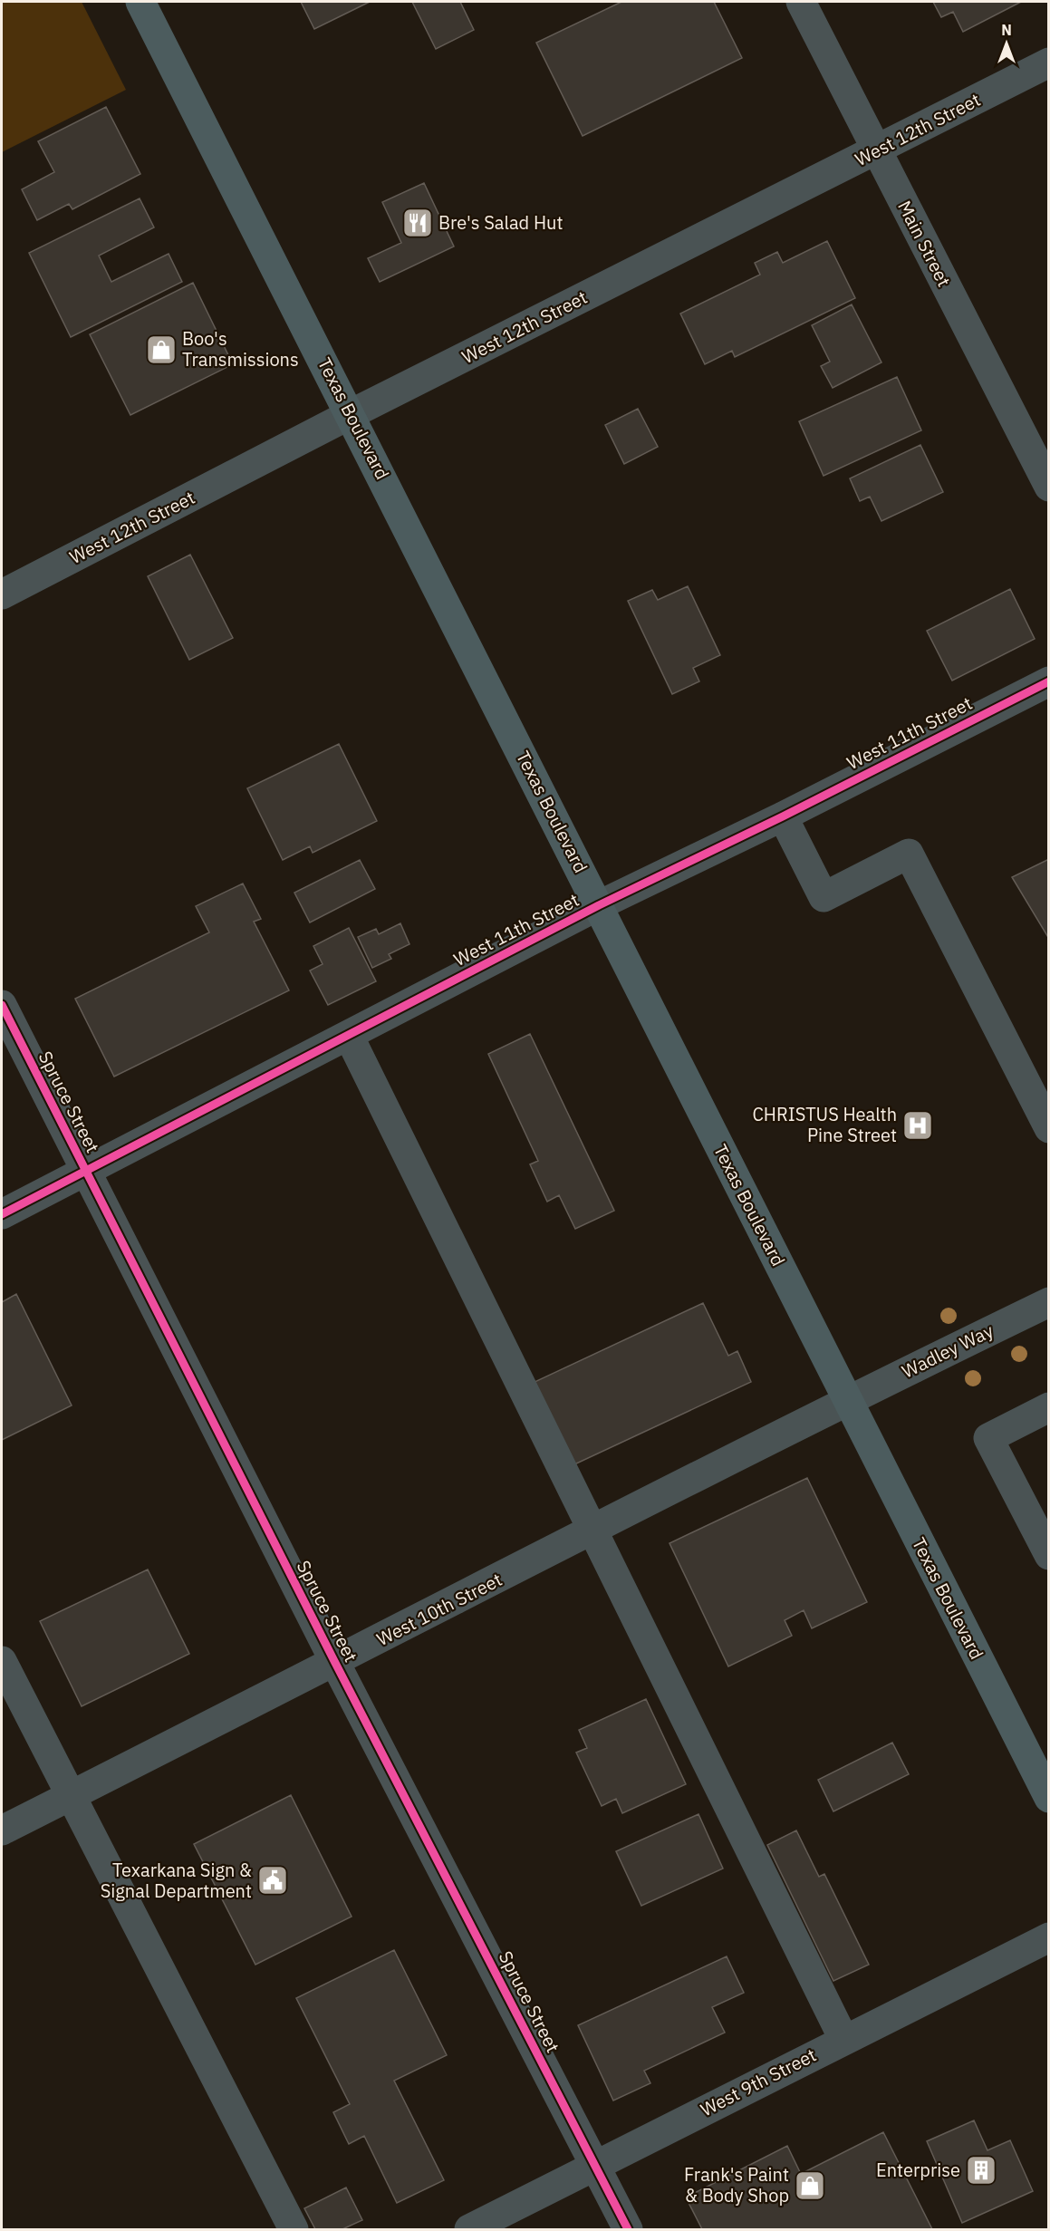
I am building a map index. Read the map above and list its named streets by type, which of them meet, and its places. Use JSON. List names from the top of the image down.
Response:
{
  "streets": {
    "main road": ["Texas Boulevard"],
    "street": [
      "West 12th Street",
      "Main Street",
      "West 11th Street",
      "Spruce Street",
      "Wadley Way",
      "West 10th Street",
      "West 9th Street"
    ]
  },
  "crossings": [
    ["West 12th Street", "Main Street"],
    ["West 12th Street", "Texas Boulevard"],
    ["Texas Boulevard", "West 11th Street"],
    ["Texas Boulevard", "Wadley Way"],
    ["Texas Boulevard", "West 10th Street"],
    ["West 11th Street", "Spruce Street"],
    ["Spruce Street", "West 10th Street"],
    ["Spruce Street", "West 9th Street"],
    ["Wadley Way", "West 10th Street"]
  ],
  "places": {
    "restaurant": ["Bre's Salad Hut"],
    "shop": ["Boo's Transmissions", "Frank's Paint & Body Shop"],
    "hospital": ["CHRISTUS Health Pine Street"],
    "public building": ["Texarkana Sign & Signal Department"],
    "building": ["Enterprise"]
  },
  "north": "top"
}
